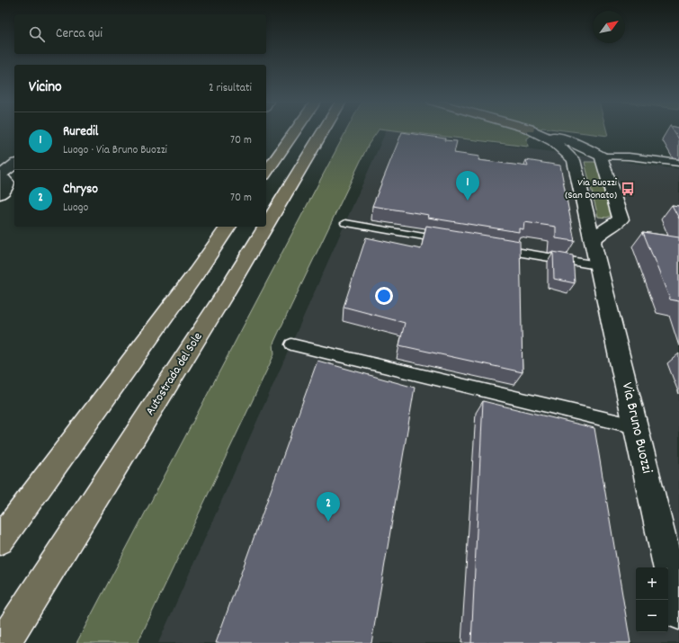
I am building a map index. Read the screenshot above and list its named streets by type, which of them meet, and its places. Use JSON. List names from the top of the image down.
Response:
{
  "streets": {
    "highway": ["Autostrada del Sole"],
    "street": ["Via Bruno Buozzi"]
  },
  "places": {
    "bus stop": ["Via Buozzi (San Donato)"]
  },
  "north": "top right",
  "page": {
    "search": "Cerca qui",
    "heading": ["Vicino", "2 risultati"],
    "list": [
      {
        "mark": "1",
        "name": "Ruredil",
        "note": "Luogo · Via Bruno Buozzi",
        "value": "70 m"
      },
      {
        "mark": "2",
        "name": "Chryso",
        "note": "Luogo",
        "value": "70 m"
      }
    ],
    "pins": ["1", "2"],
    "map_buttons": ["+", "−"]
  }
}
